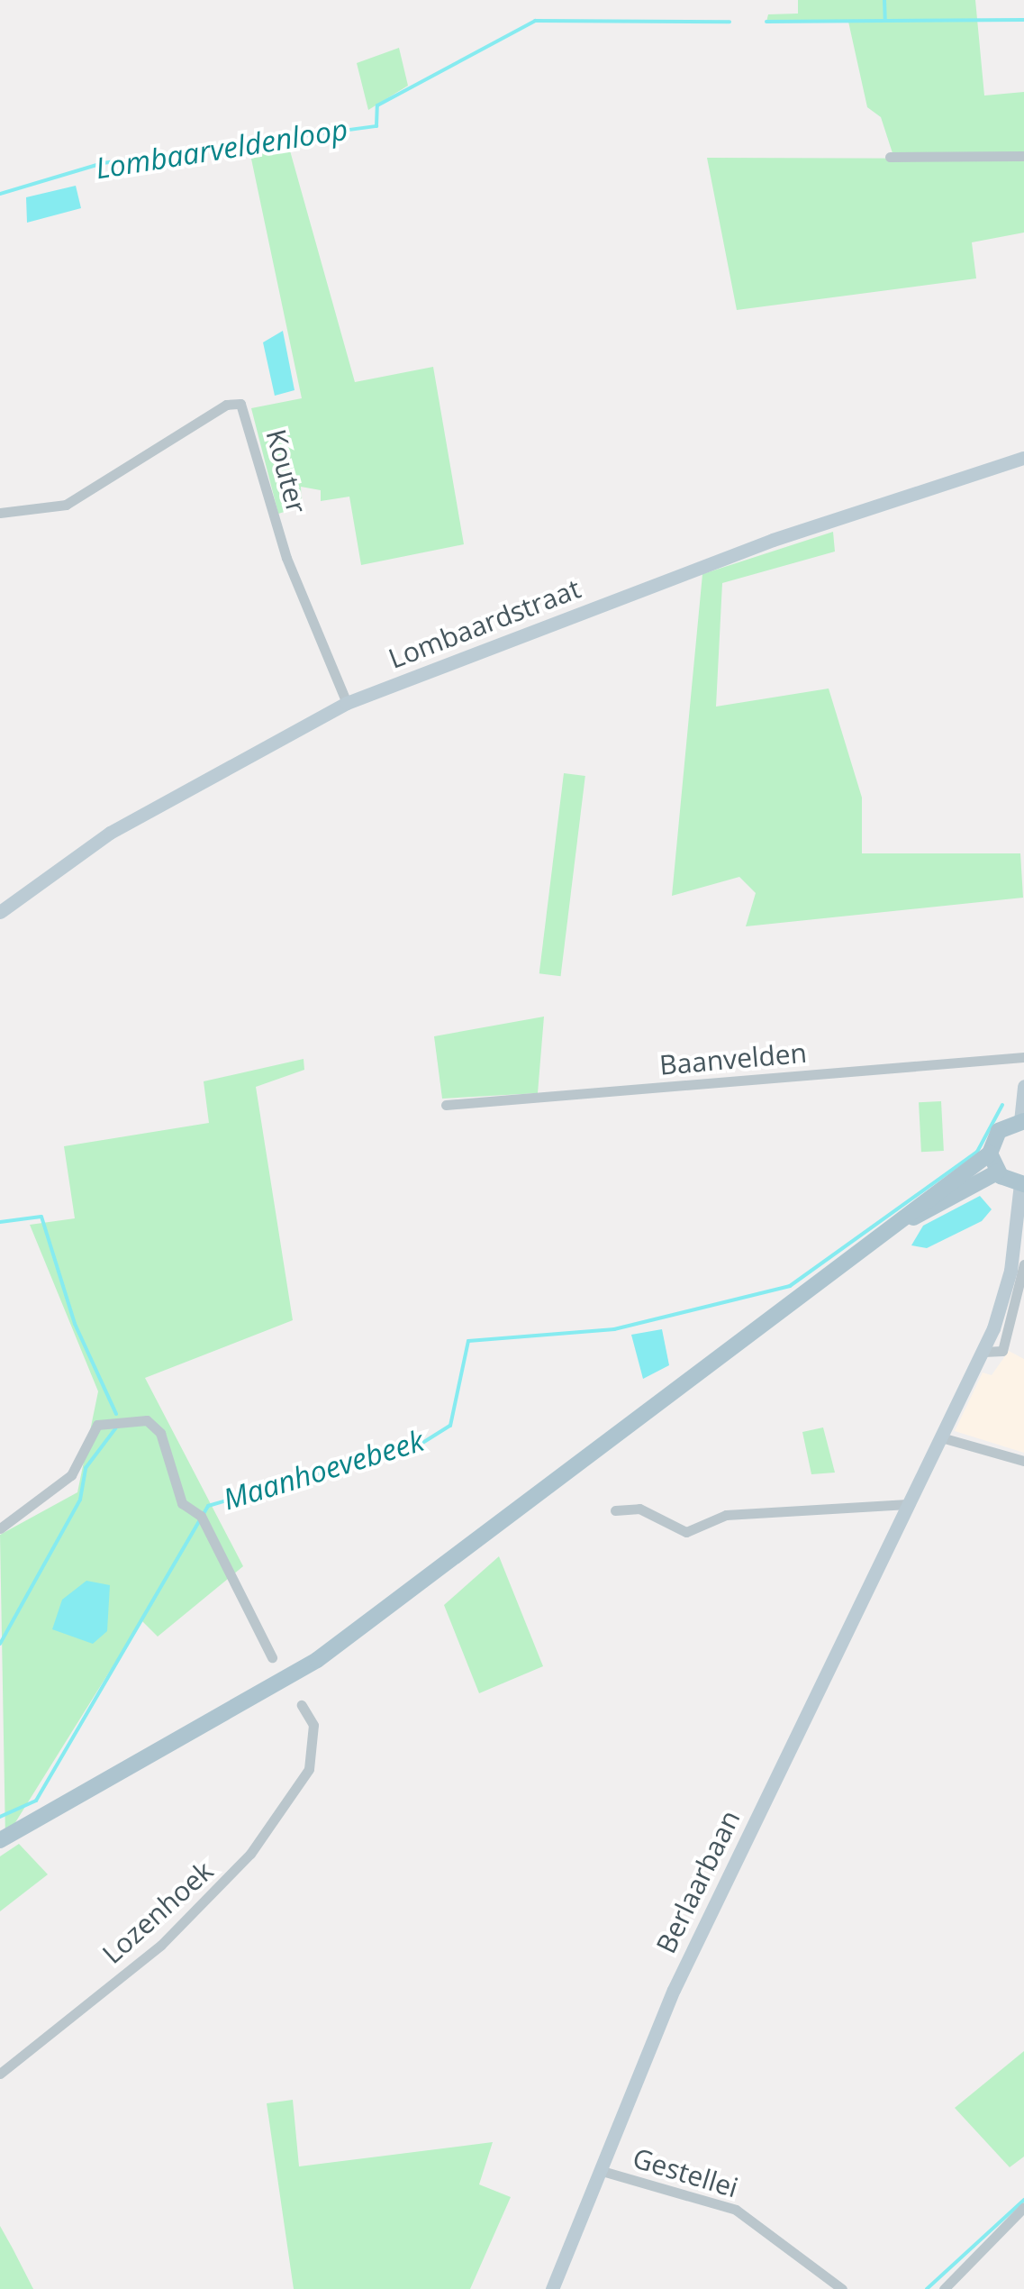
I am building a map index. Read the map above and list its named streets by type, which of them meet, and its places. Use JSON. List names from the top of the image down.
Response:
{
  "streets": {
    "street": [
      "Kouter",
      "Lombaardstraat",
      "Baanvelden",
      "Berlaarbaan",
      "Lozenhoek",
      "Gestellei"
    ]
  },
  "crossings": [
    ["Kouter", "Lombaardstraat"],
    ["Berlaarbaan", "Gestellei"]
  ],
  "water": ["Lombaarveldenloop", "Maanhoevebeek"]
}
